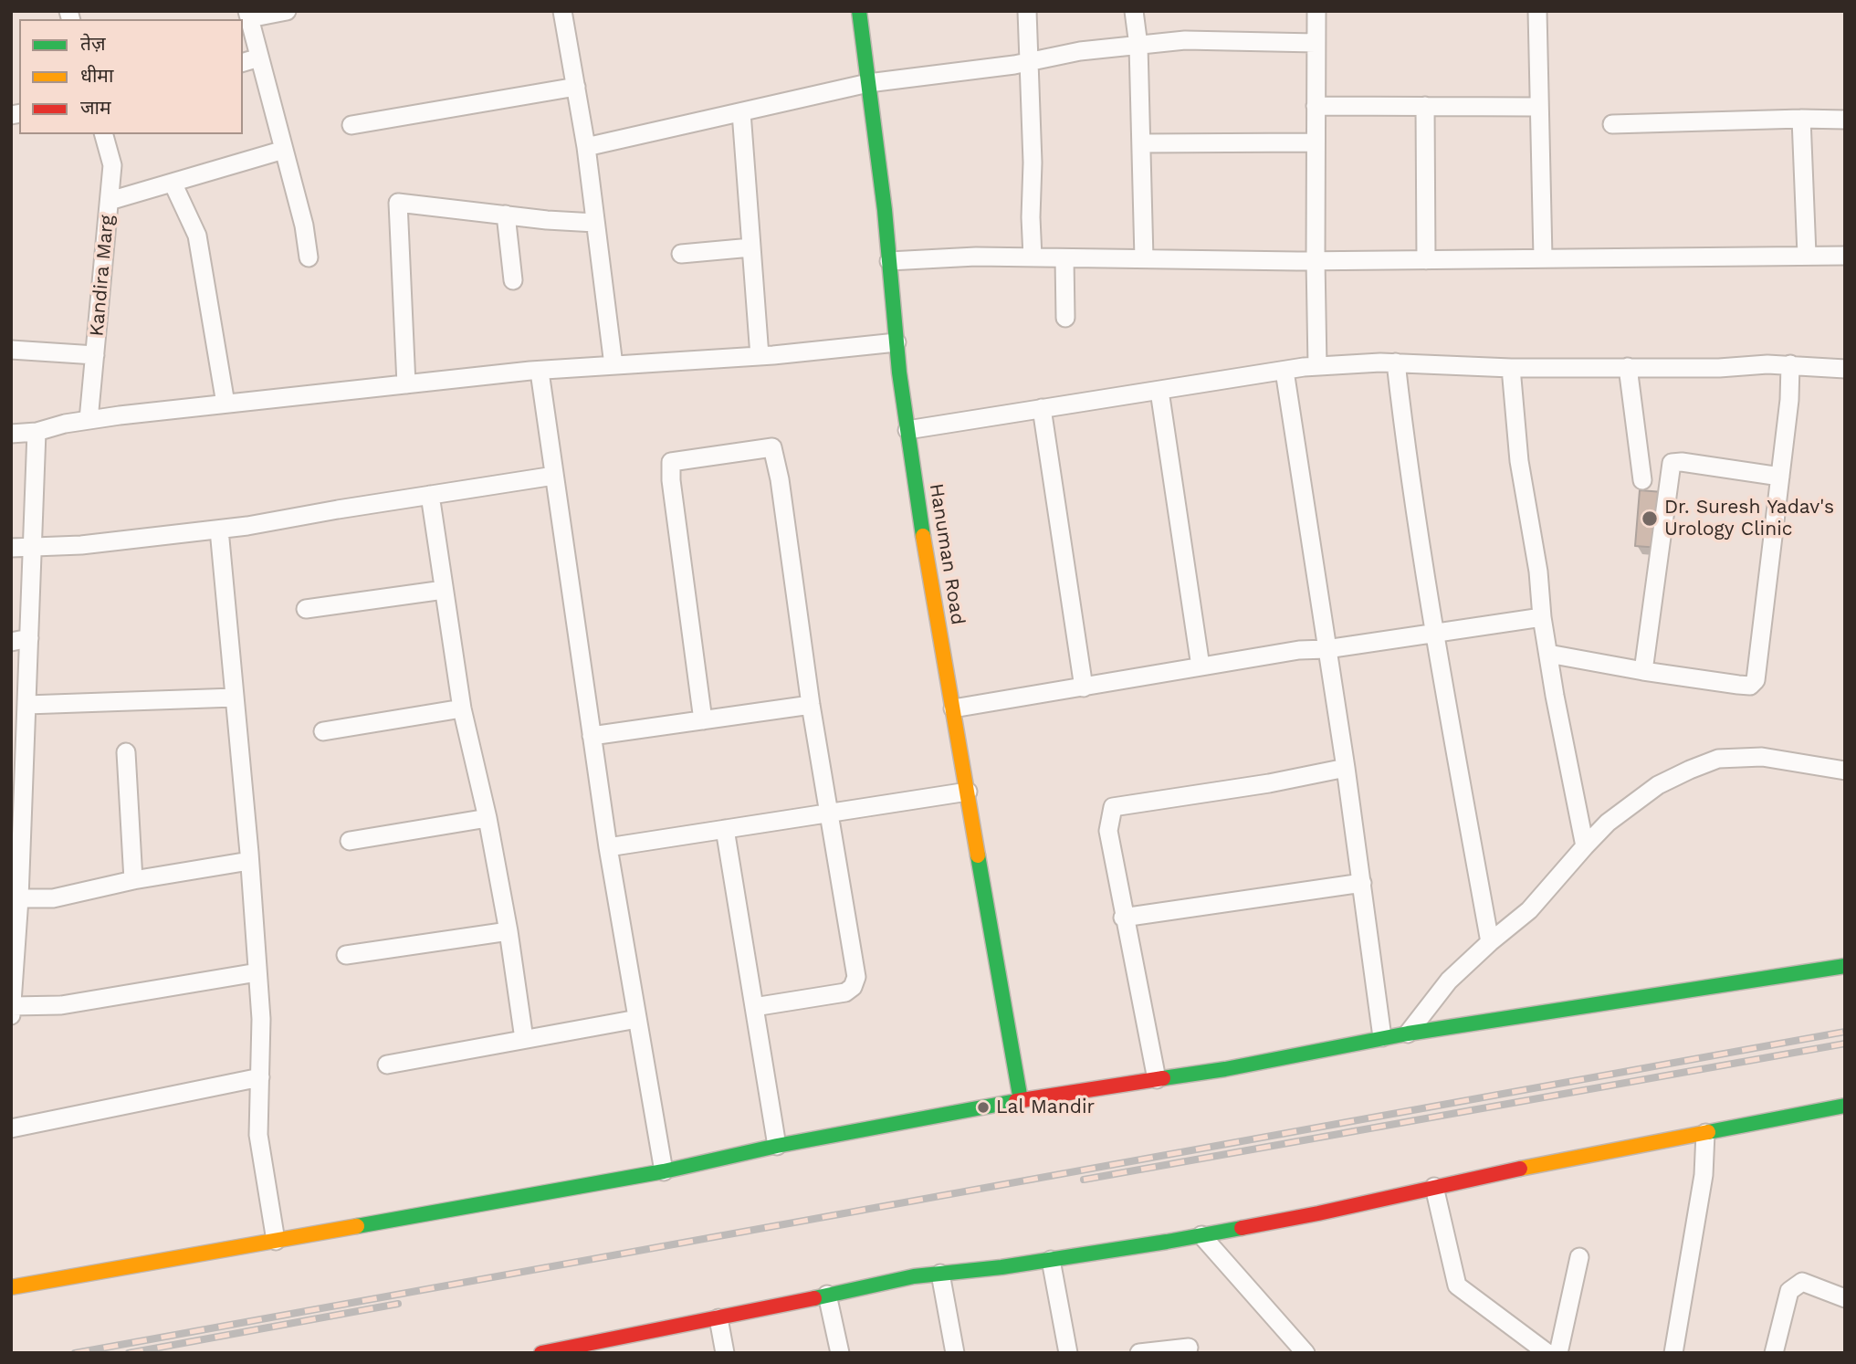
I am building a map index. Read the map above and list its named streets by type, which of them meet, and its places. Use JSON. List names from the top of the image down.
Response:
{
  "streets": {
    "street": ["Kandira Marg", "Hanuman Road"]
  },
  "places": ["Dr. Suresh Yadav's Urology Clinic", "Lal Mandir"],
  "legend": ["तेज़", "धीमा", "जाम"]
}
